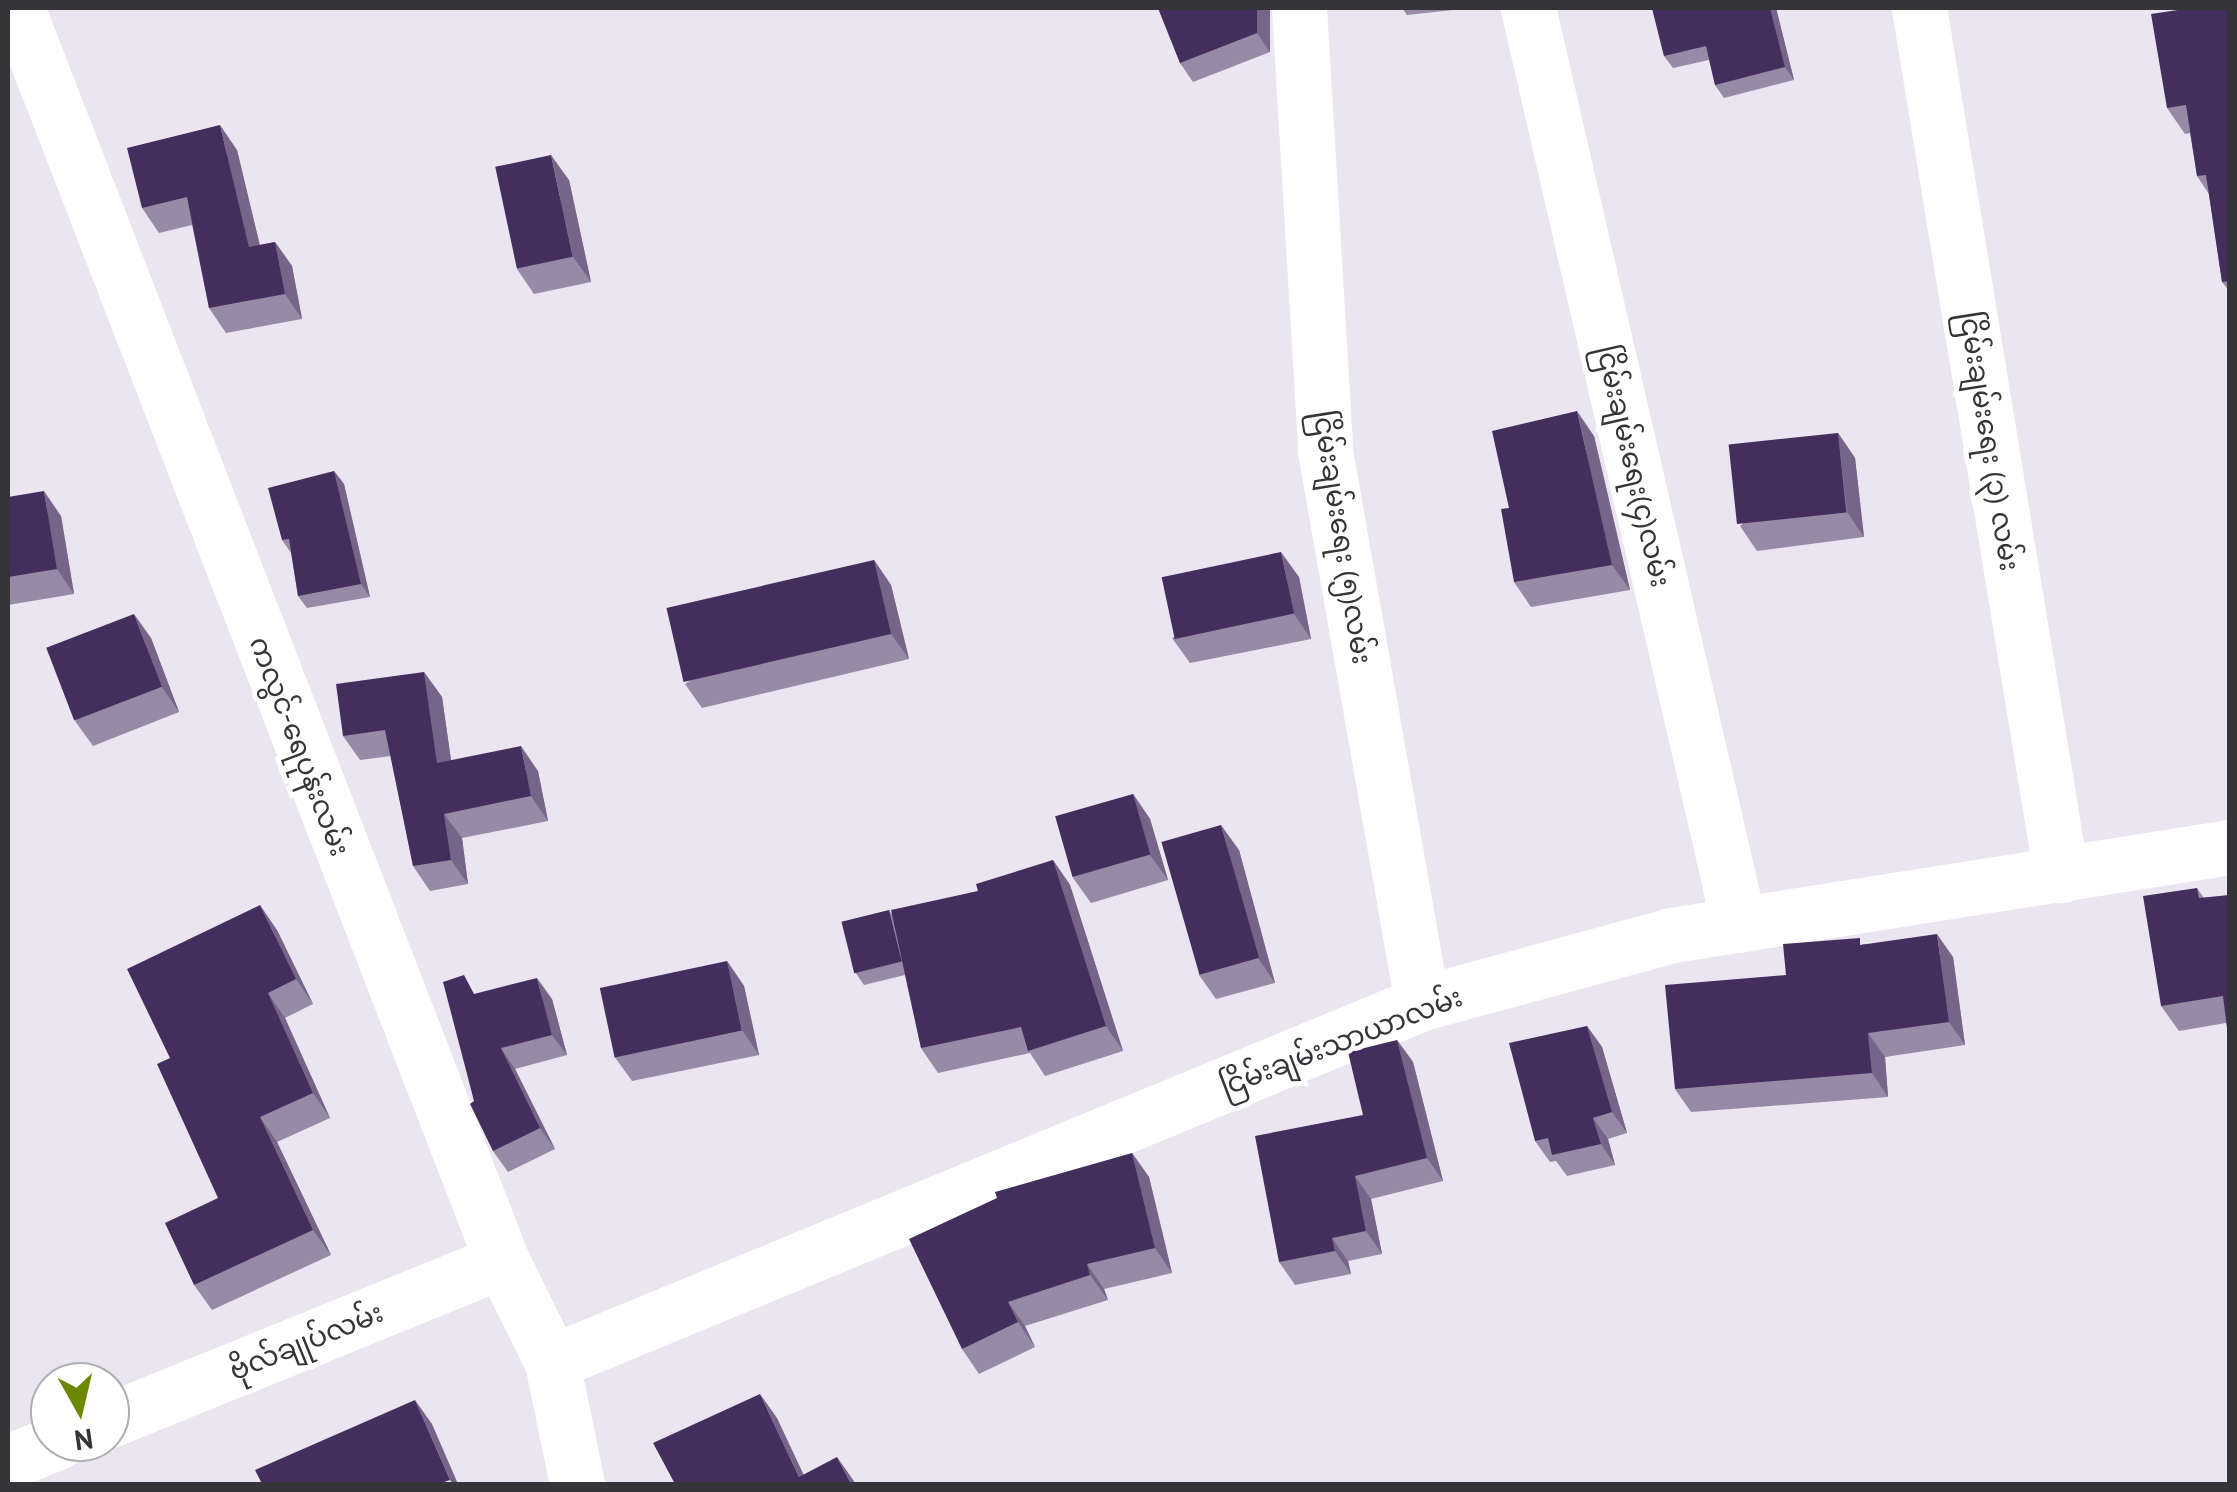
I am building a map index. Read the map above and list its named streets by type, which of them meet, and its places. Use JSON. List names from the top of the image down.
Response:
{
  "streets": {
    "street": [
      "ငြိမ်းချမ်းရေး (၃) လမ်း",
      "ငြိမ်းချမ်းရေး(၄)လမ်း",
      "ငြိမ်းချမ်းရေး (၅)လမ်း",
      "ကလွင်-ရေပုန်းလမ်း",
      "ငြိမ်းချမ်းသာယာလမ်း",
      "ဗိုလ်ချုပ်လမ်း"
    ]
  },
  "crossings": [
    ["ငြိမ်းချမ်းရေး (၃) လမ်း", "ငြိမ်းချမ်းသာယာလမ်း"],
    ["ငြိမ်းချမ်းရေး(၄)လမ်း", "ငြိမ်းချမ်းသာယာလမ်း"],
    ["ငြိမ်းချမ်းရေး (၅)လမ်း", "ငြိမ်းချမ်းသာယာလမ်း"],
    ["ကလွင်-ရေပုန်းလမ်း", "ငြိမ်းချမ်းသာယာလမ်း"],
    ["ကလွင်-ရေပုန်းလမ်း", "ဗိုလ်ချုပ်လမ်း"]
  ],
  "north": "bottom"
}
